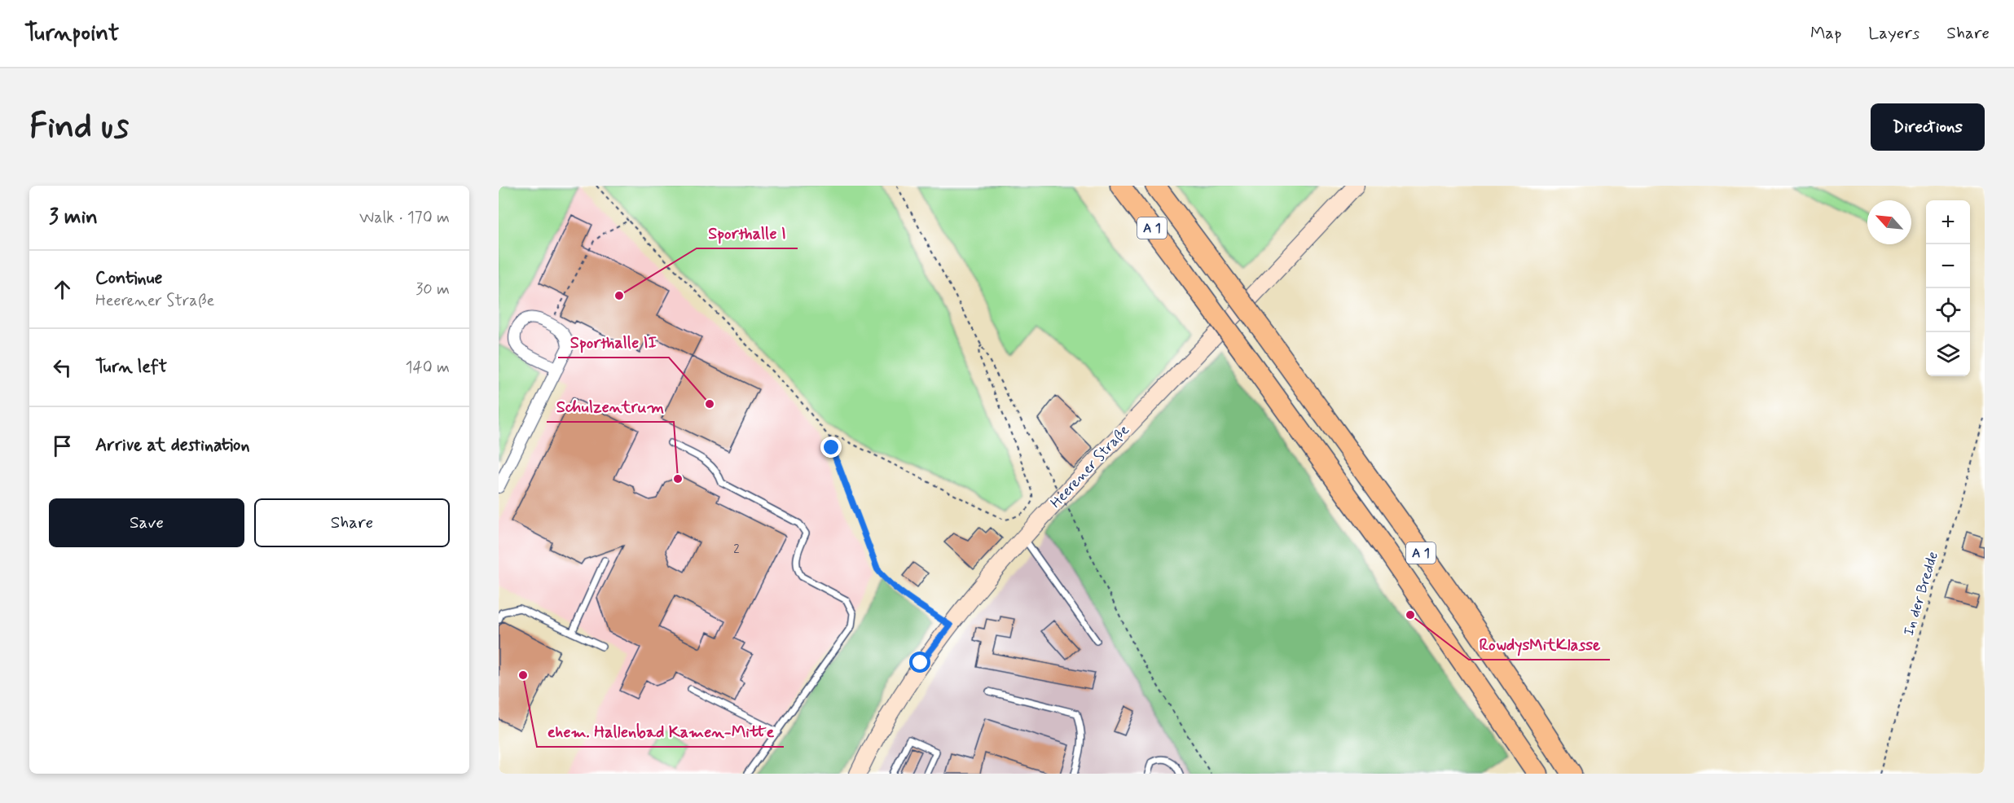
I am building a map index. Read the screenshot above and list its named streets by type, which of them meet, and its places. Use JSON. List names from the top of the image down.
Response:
{
  "streets": {
    "highway": ["A 1"],
    "main road": ["Heerener Straße"],
    "path": ["In der Bredde"]
  },
  "places": [
    "Sporthalle I",
    "Sporthalle II",
    "Schulzentrum",
    "RowdysMitKlasse",
    "ehem. Hallenbad Kamen-Mitte"
  ],
  "house_numbers": ["2"],
  "north": "top left",
  "page": {
    "header": "Turnpoint",
    "nav": ["Map", "Layers", "Share"],
    "buttons": [
      "Directions",
      ["Save", "Share"]
    ],
    "title": "Find us",
    "heading": ["3 min", "Walk · 170 m"],
    "map_buttons": ["+", "−"],
    "list": [
      ["Continue", "Heerener Straße", "30 m"],
      ["Turn left", "140 m"],
      "Arrive at destination"
    ]
  }
}
